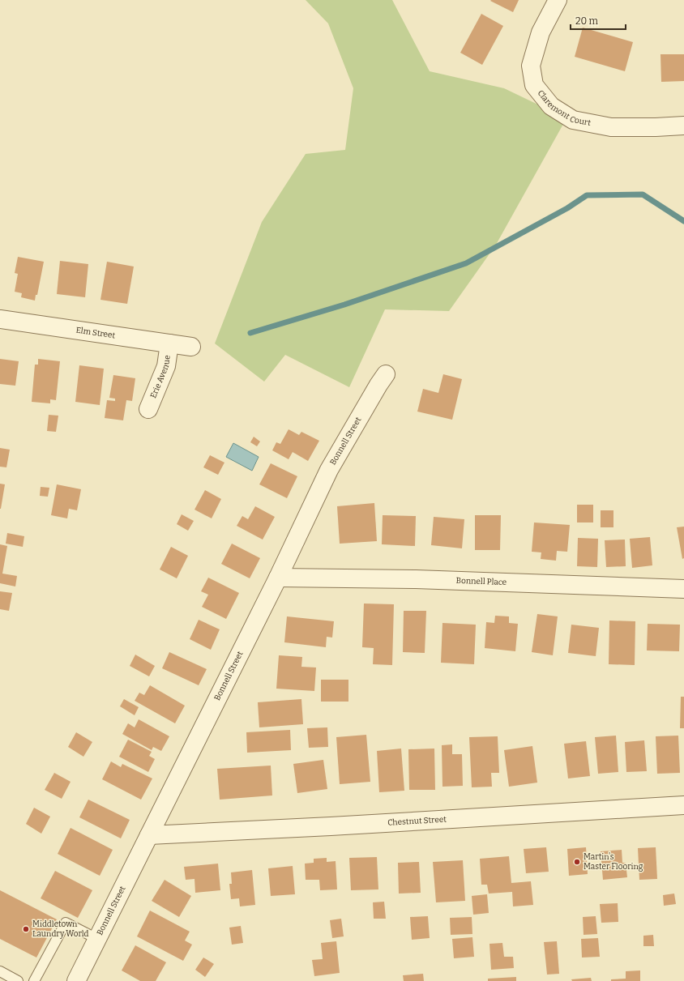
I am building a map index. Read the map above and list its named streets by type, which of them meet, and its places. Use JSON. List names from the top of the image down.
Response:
{
  "streets": {
    "street": [
      "Claremont Court",
      "Elm Street",
      "Erie Avenue",
      "Bonnell Street",
      "Bonnell Place",
      "Chestnut Street"
    ]
  },
  "crossings": [
    ["Elm Street", "Erie Avenue"],
    ["Bonnell Street", "Bonnell Place"],
    ["Bonnell Street", "Chestnut Street"]
  ],
  "places": ["Martin's Master Flooring", "Middletown Laundry World"],
  "scale_bar": "20 m"
}
